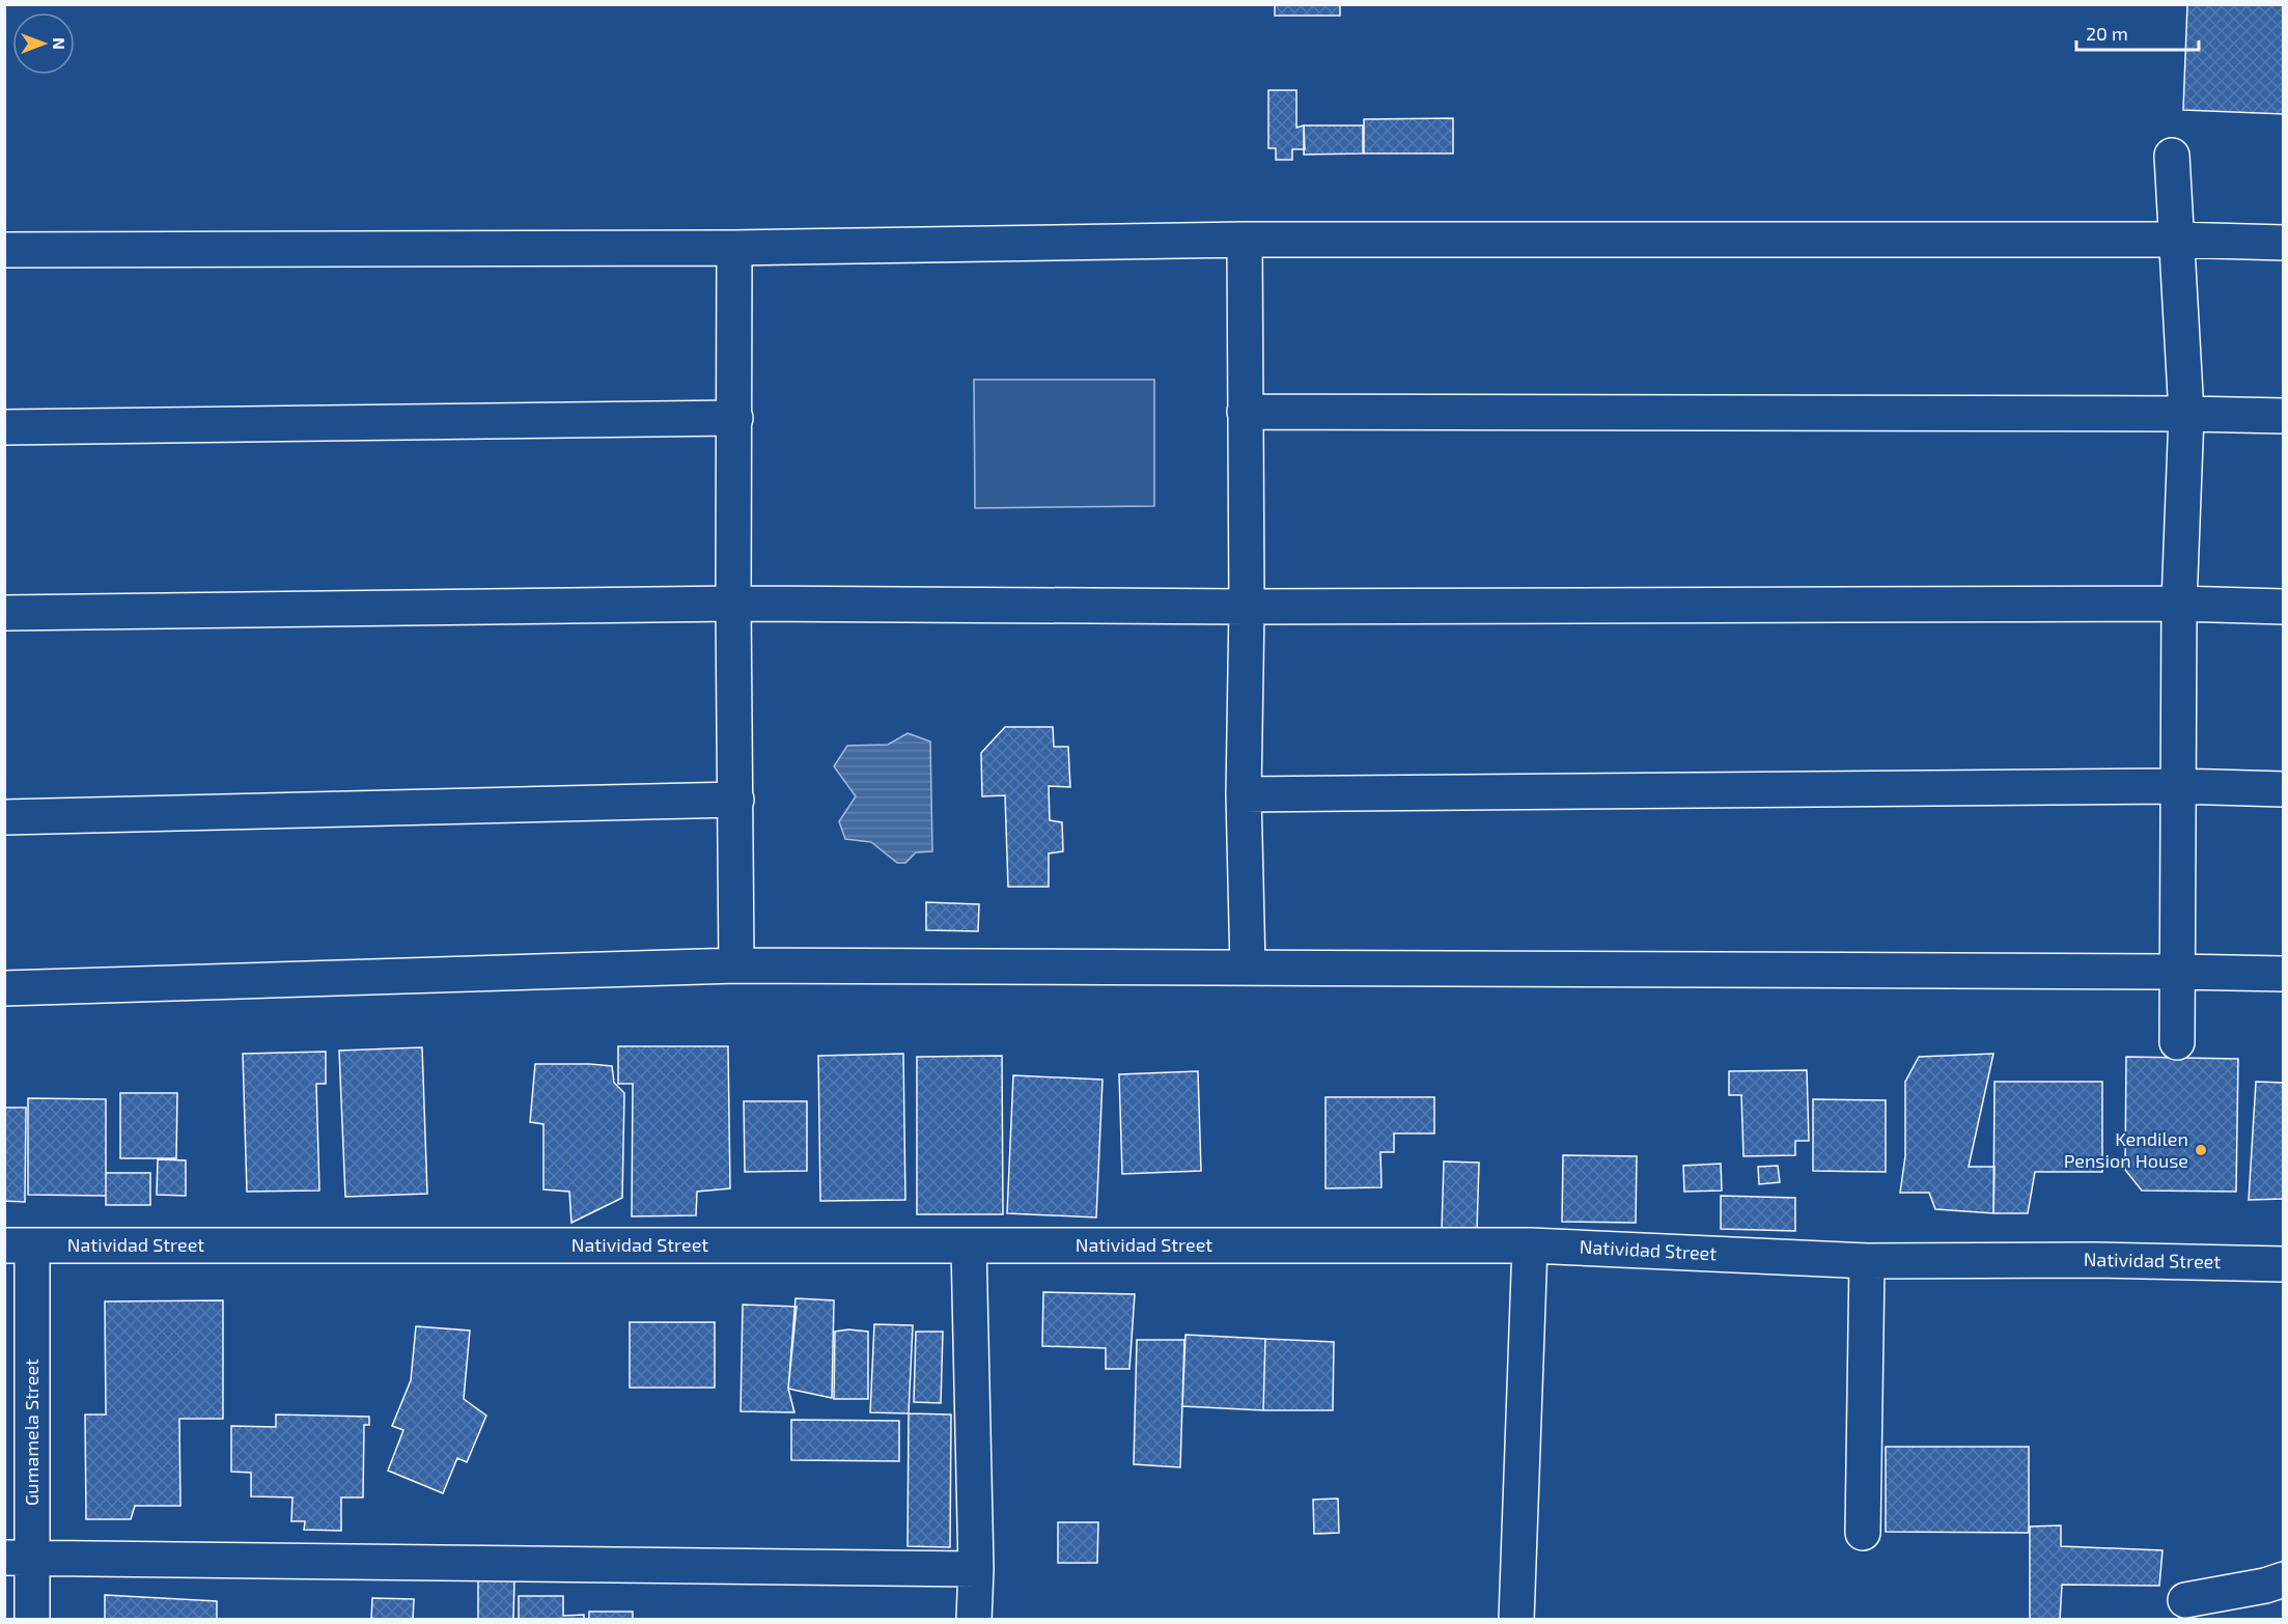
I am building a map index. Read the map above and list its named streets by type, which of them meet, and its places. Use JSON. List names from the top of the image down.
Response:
{
  "streets": {
    "street": ["Natividad Street", "Gumamela Street"]
  },
  "crossings": [
    ["Natividad Street", "Gumamela Street"]
  ],
  "places": ["Kendilen Pension House"],
  "scale_bar": "20 m",
  "north": "right"
}
